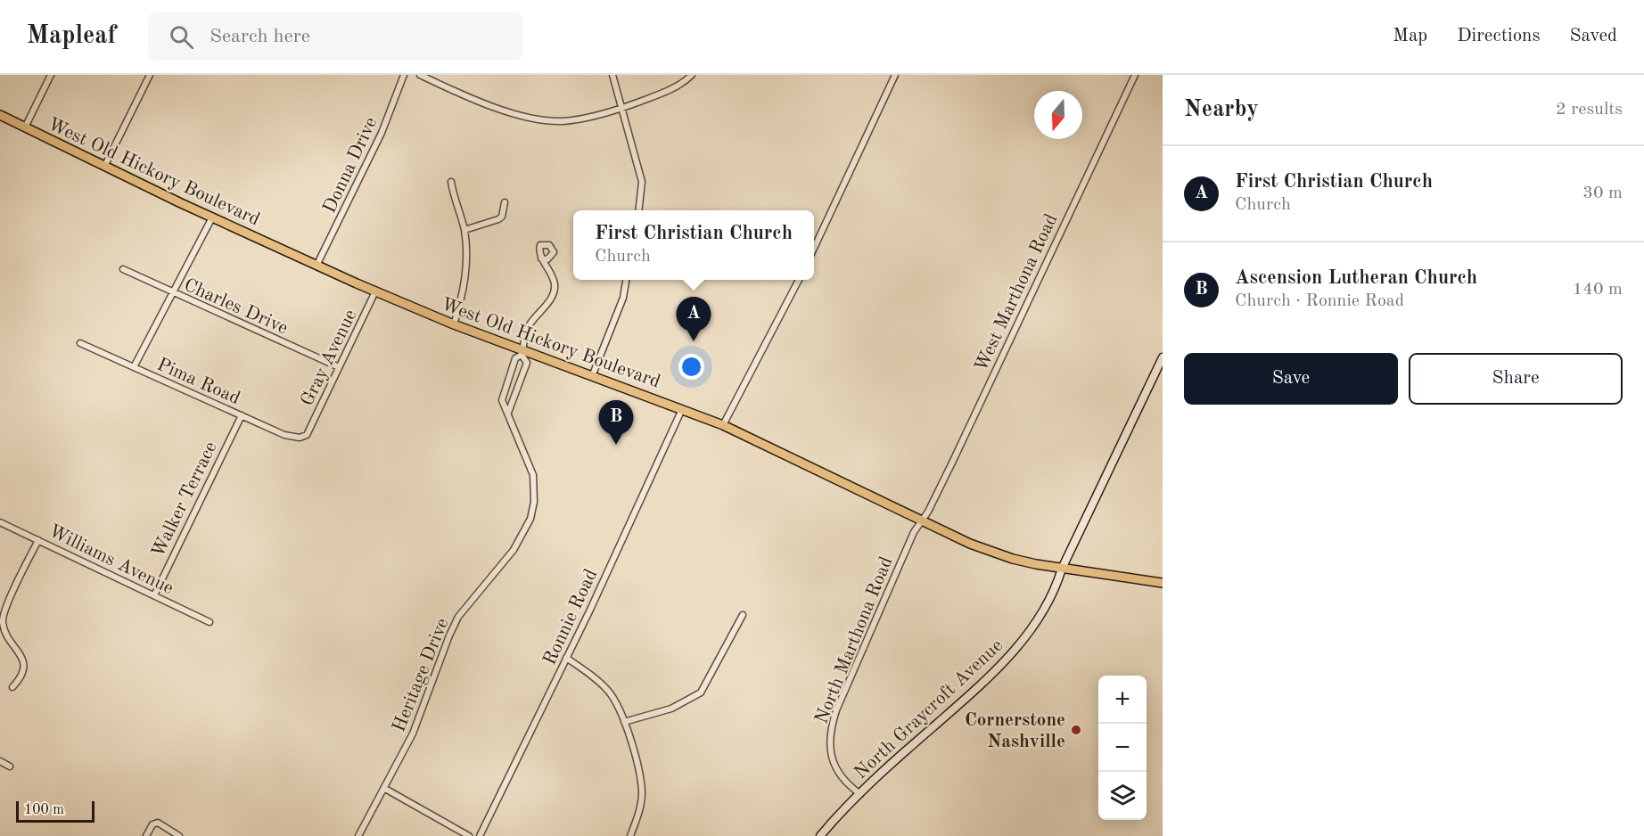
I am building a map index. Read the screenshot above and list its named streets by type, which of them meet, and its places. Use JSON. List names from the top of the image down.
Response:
{
  "streets": {
    "main road": ["West Old Hickory Boulevard"],
    "street": [
      "Donna Drive",
      "West Marthona Road",
      "Charles Drive",
      "Gray Avenue",
      "Pima Road",
      "Walker Terrace",
      "Williams Avenue",
      "Ronnie Road",
      "North Marthona Road",
      "Heritage Drive",
      "North Graycroft Avenue"
    ]
  },
  "crossings": [
    ["Donna Drive", "West Old Hickory Boulevard"],
    ["West Old Hickory Boulevard", "West Marthona Road"],
    ["West Old Hickory Boulevard", "Gray Avenue"],
    ["West Old Hickory Boulevard", "Ronnie Road"],
    ["West Old Hickory Boulevard", "North Marthona Road"],
    ["West Old Hickory Boulevard", "Heritage Drive"],
    ["West Old Hickory Boulevard", "North Graycroft Avenue"],
    ["West Marthona Road", "North Marthona Road"],
    ["Charles Drive", "Gray Avenue"],
    ["Gray Avenue", "Pima Road"],
    ["Pima Road", "Walker Terrace"],
    ["Walker Terrace", "Williams Avenue"],
    ["North Marthona Road", "North Graycroft Avenue"]
  ],
  "places": ["Cornerstone Nashville"],
  "scale_bar": "100 m",
  "north": "bottom",
  "page": {
    "header": "Mapleaf",
    "search": "Search here",
    "nav": ["Map", "Directions", "Saved"],
    "heading": ["Nearby", "2 results"],
    "list": [
      {
        "mark": "A",
        "name": "First Christian Church",
        "note": "Church",
        "value": "30 m"
      },
      {
        "mark": "B",
        "name": "Ascension Lutheran Church",
        "note": "Church · Ronnie Road",
        "value": "140 m"
      }
    ],
    "popup": ["First Christian Church", "Church"],
    "pins": ["A", "B"],
    "buttons": ["Save", "Share"],
    "map_buttons": ["+", "−"],
    "scale": "100 m"
  }
}
